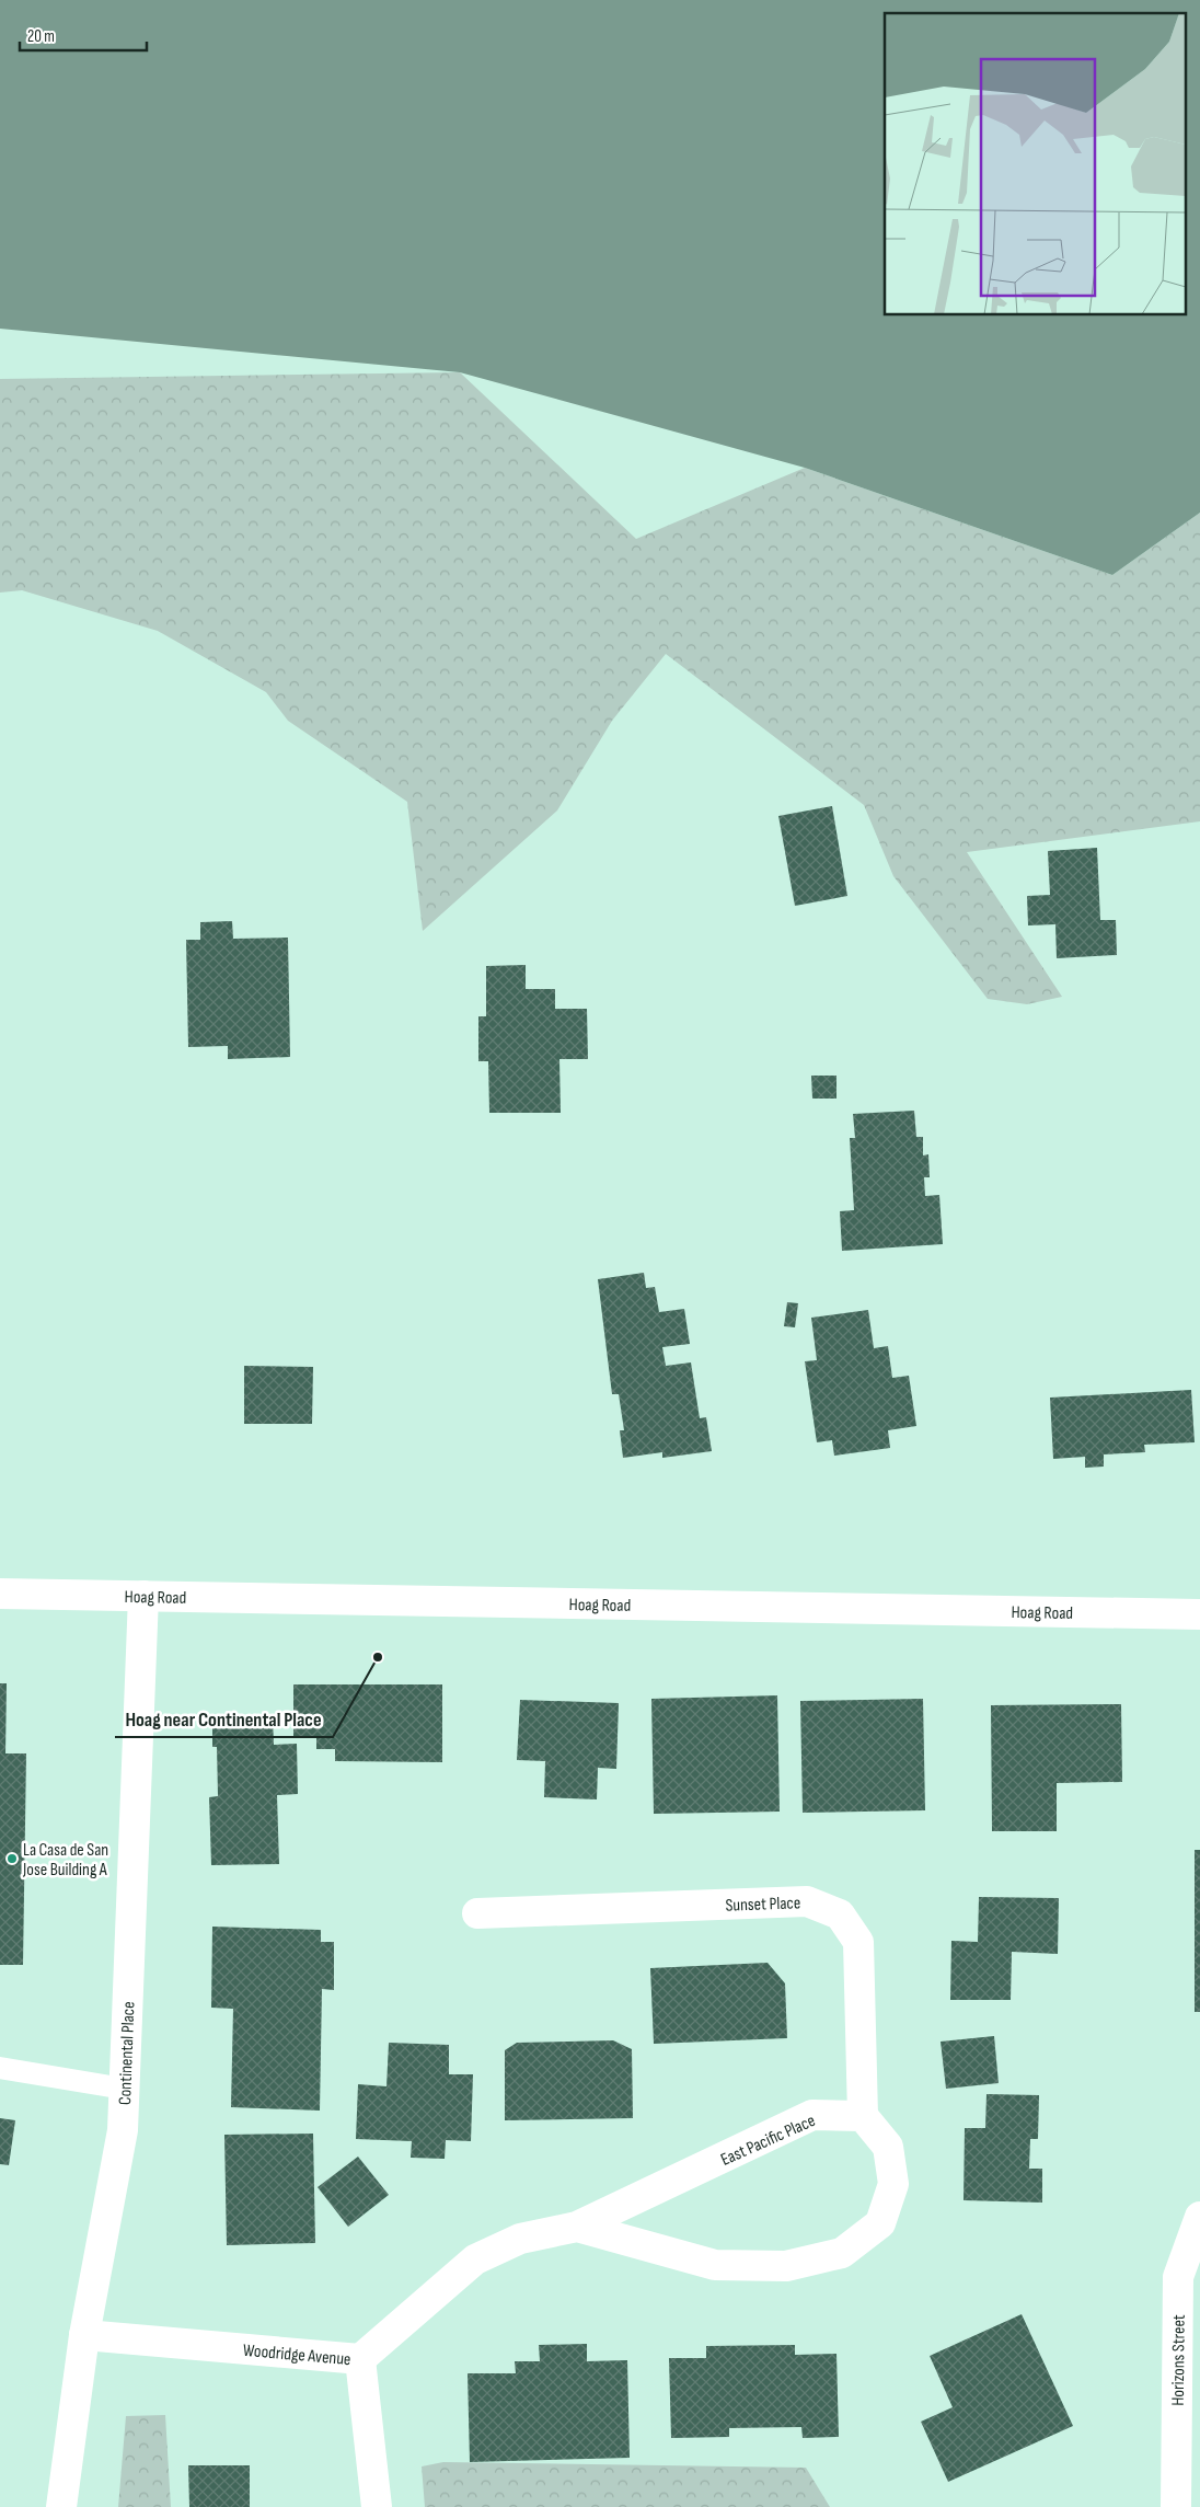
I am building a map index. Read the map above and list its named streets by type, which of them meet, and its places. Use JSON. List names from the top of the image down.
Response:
{
  "streets": {
    "street": [
      "Hoag Road",
      "Sunset Place",
      "Continental Place",
      "East Pacific Place",
      "Woodridge Avenue",
      "Horizons Street"
    ]
  },
  "crossings": [
    ["Hoag Road", "Continental Place"],
    ["Sunset Place", "East Pacific Place"],
    ["Continental Place", "Woodridge Avenue"],
    ["East Pacific Place", "Woodridge Avenue"]
  ],
  "places": ["Hoag near Continental Place", "La Casa de San Jose Building A"],
  "scale_bar": "20 m"
}
